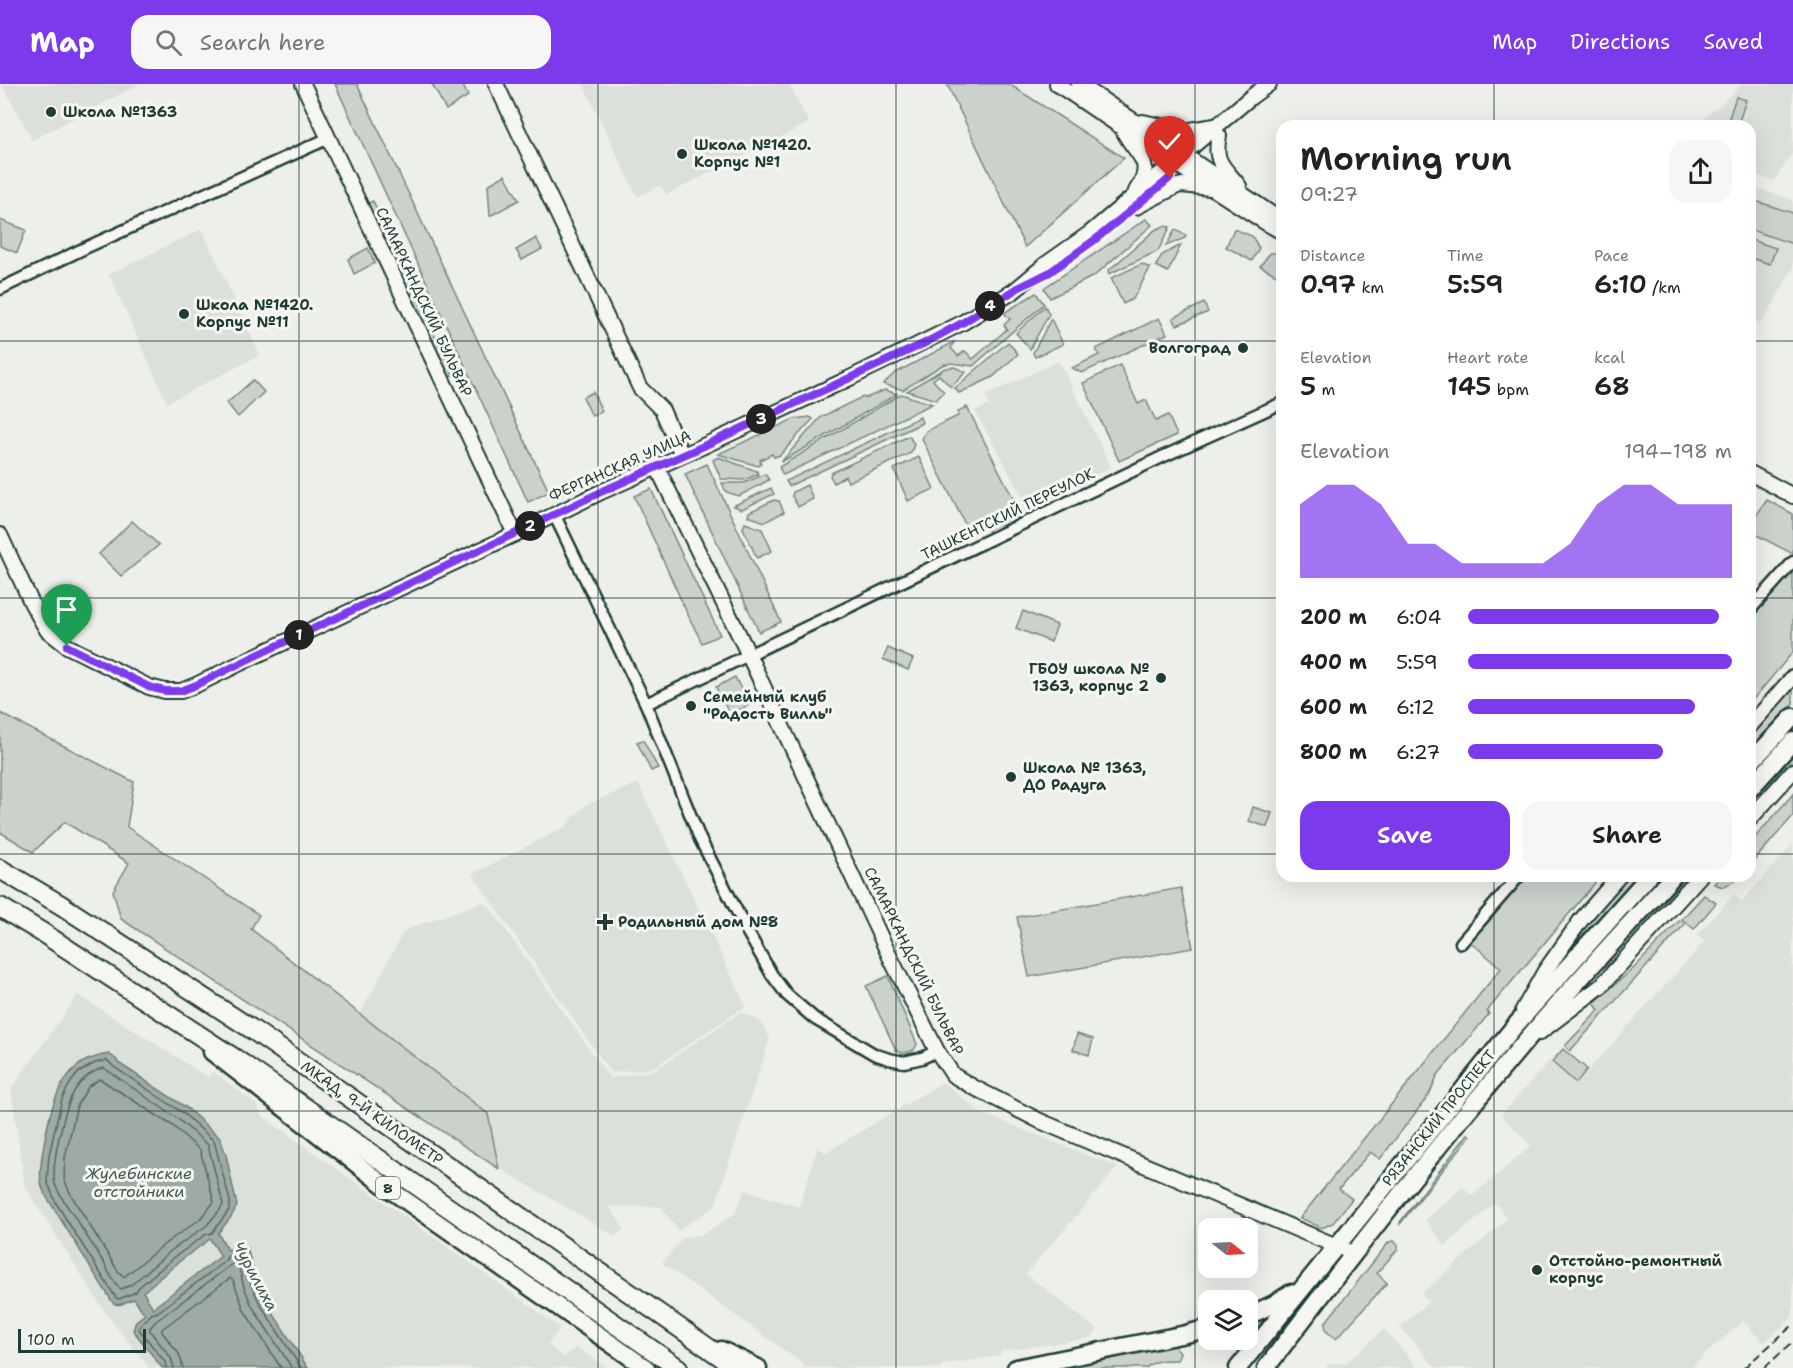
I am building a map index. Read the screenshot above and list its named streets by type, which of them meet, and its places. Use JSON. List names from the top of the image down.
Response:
{
  "streets": {
    "highway": ["МКАД, 9-Й КИЛОМЕТР"],
    "main road": ["РЯЗАНСКИЙ ПРОСПЕКТ", "8"],
    "street": ["САМАРКАНДСКИЙ БУЛЬВАР", "ФЕРГАНСКАЯ УЛИЦА", "ТАШКЕНТСКИЙ ПЕРЕУЛОК"]
  },
  "crossings": [
    ["САМАРКАНДСКИЙ БУЛЬВАР", "ФЕРГАНСКАЯ УЛИЦА"],
    ["САМАРКАНДСКИЙ БУЛЬВАР", "ТАШКЕНТСКИЙ ПЕРЕУЛОК"],
    ["САМАРКАНДСКИЙ БУЛЬВАР", "РЯЗАНСКИЙ ПРОСПЕКТ"]
  ],
  "water": ["Жулебинские отстойники", "Чурилиха"],
  "places": {
    "other": [
      "Школа №1363",
      "Школа №1420. Корпус №1",
      "Школа №1420. Корпус №11",
      "Волгоград",
      "ГБОУ школа № 1363, корпус 2",
      "Семейный клуб \"Радость Вилль\"",
      "Школа № 1363, ДО Радуга",
      "Отстойно-ремонтный корпус"
    ],
    "health": ["Родильный дом №8"]
  },
  "scale_bar": "100 m",
  "north": "right",
  "page": {
    "header": "Map",
    "search": "Search here",
    "nav": ["Map", "Directions", "Saved"],
    "heading": ["Morning run", "09:27"],
    "stats": [
      ["Distance", "0.97 km"],
      ["Time", "5:59"],
      ["Pace", "6:10 /km"],
      ["Elevation", "5 m"],
      ["Heart rate", "145 bpm"],
      ["kcal", "68"]
    ],
    "pins": [
      "4",
      "3",
      "2",
      "1"
    ],
    "chart": ["Elevation", "194–198 m"],
    "list": [
      {
        "name": "200 m",
        "note": "6:04"
      },
      {
        "name": "400 m",
        "note": "5:59"
      },
      {
        "name": "600 m",
        "note": "6:12"
      },
      {
        "name": "800 m",
        "note": "6:27"
      }
    ],
    "buttons": ["Save", "Share"],
    "scale": "100 m"
  }
}
